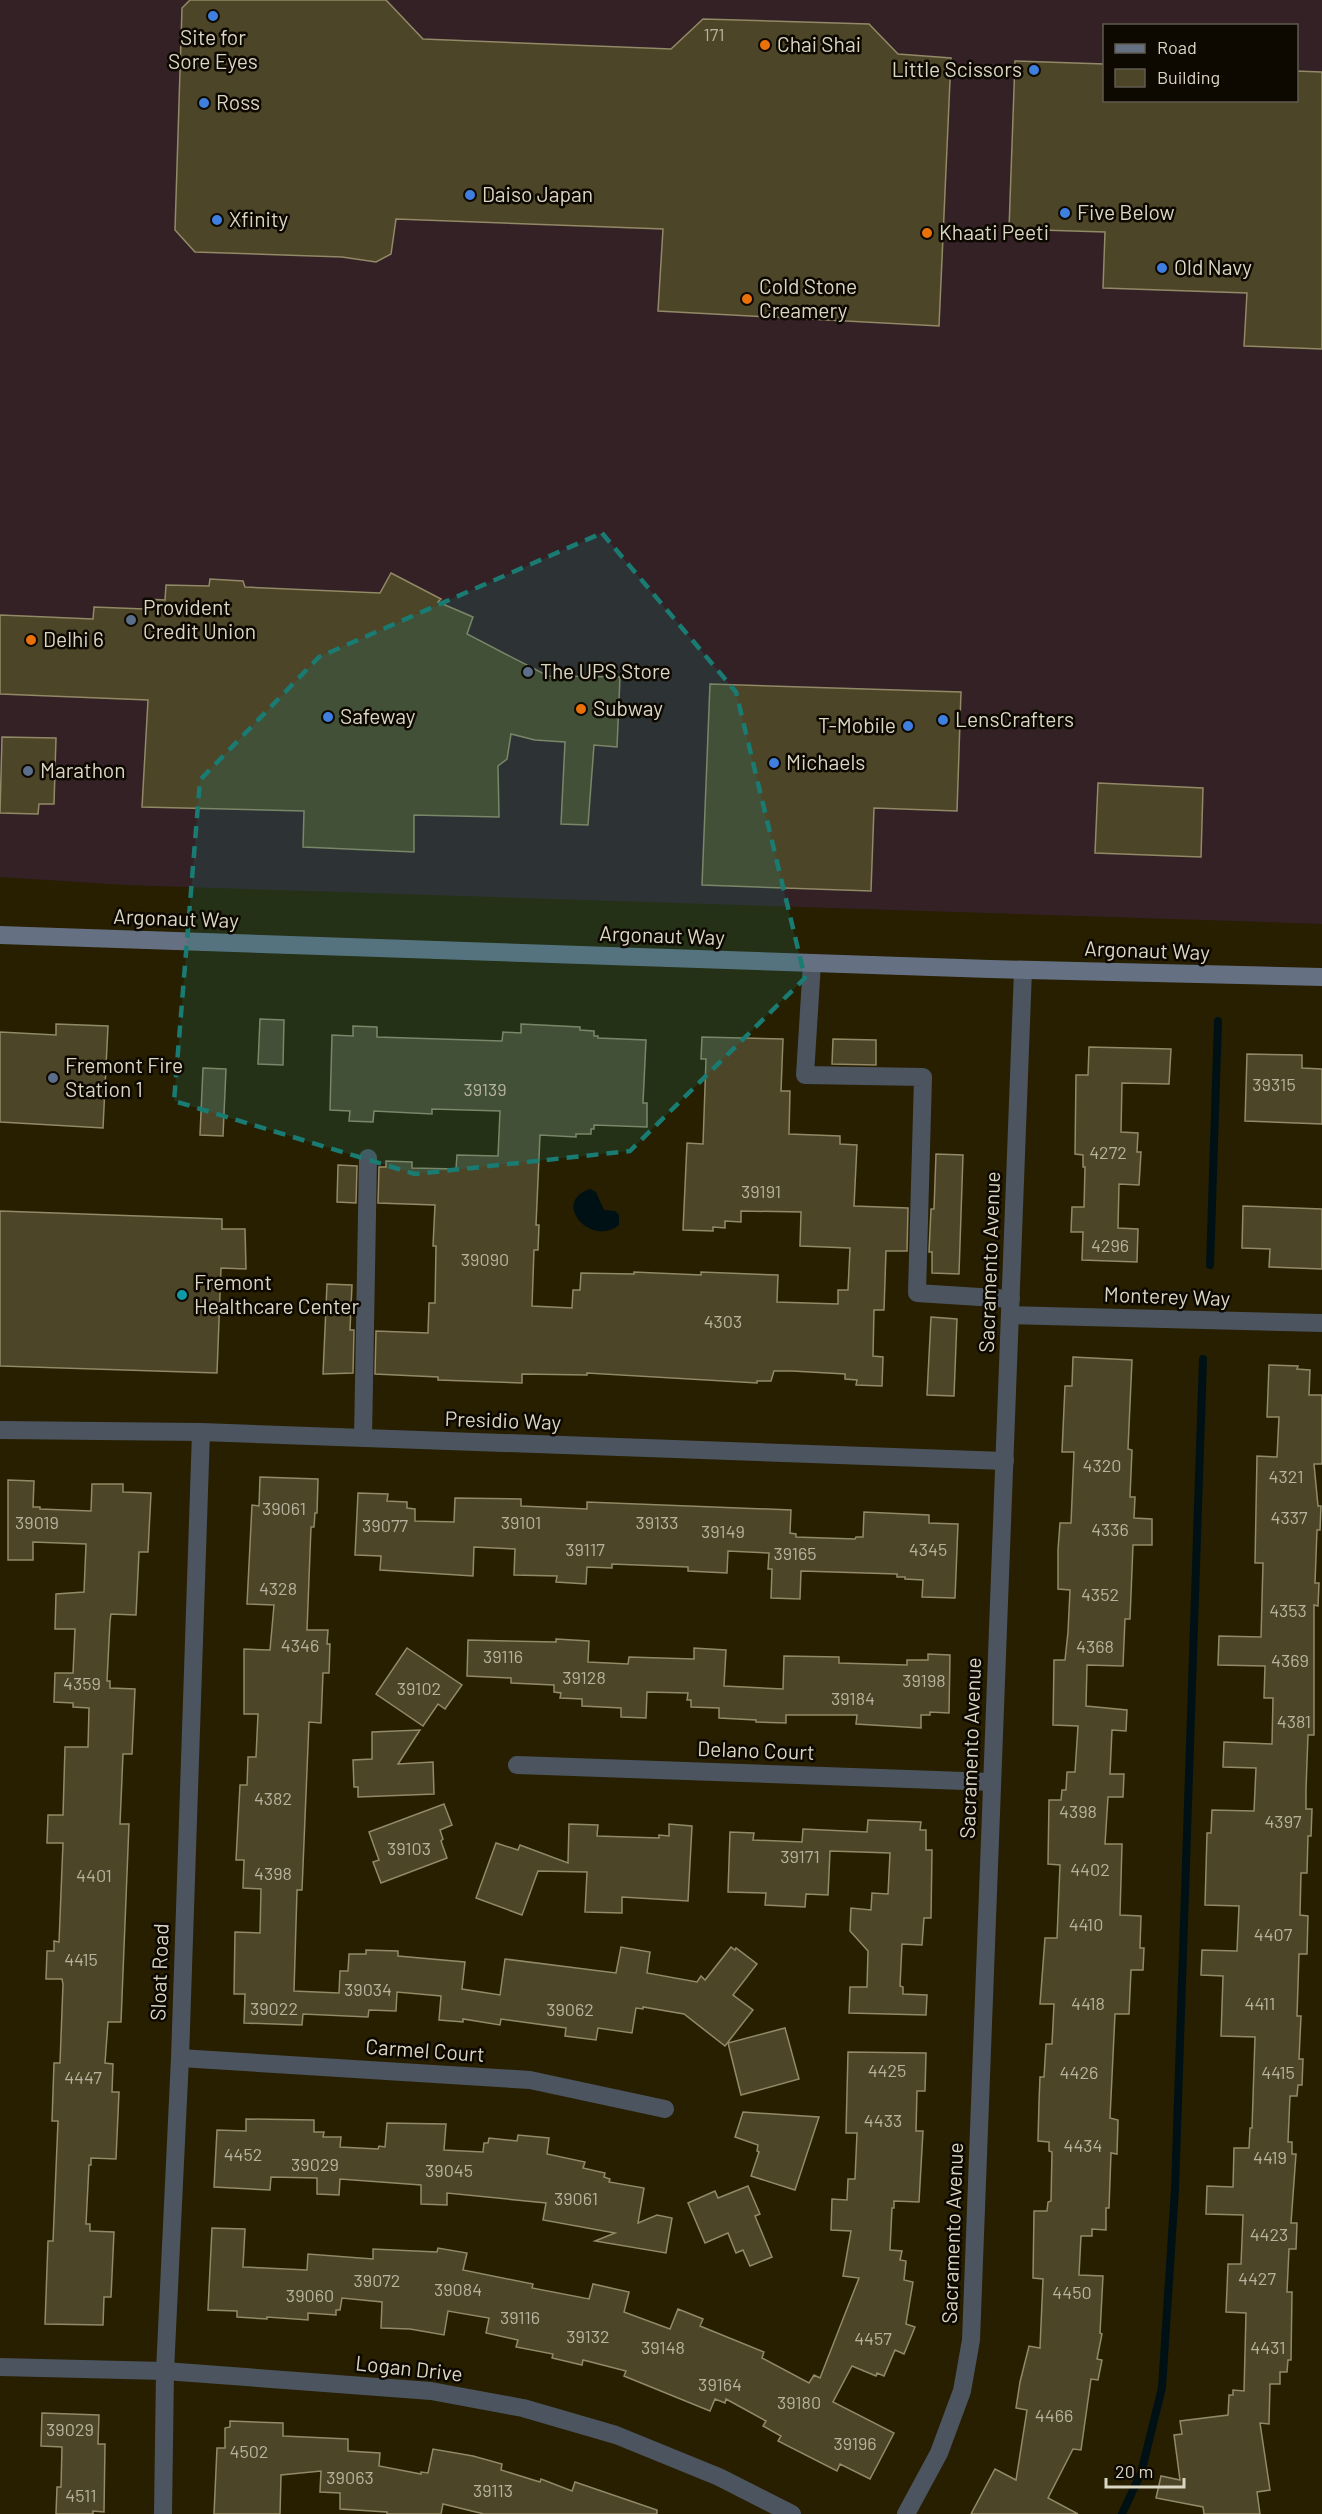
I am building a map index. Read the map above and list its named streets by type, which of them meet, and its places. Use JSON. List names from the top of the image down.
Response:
{
  "streets": {
    "street": [
      "Argonaut Way",
      "Sacramento Avenue",
      "Monterey Way",
      "Presidio Way",
      "Delano Court",
      "Sloat Road",
      "Carmel Court",
      "Logan Drive"
    ]
  },
  "crossings": [
    ["Argonaut Way", "Sacramento Avenue"],
    ["Argonaut Way", "Monterey Way"],
    ["Sacramento Avenue", "Monterey Way"],
    ["Sacramento Avenue", "Presidio Way"],
    ["Sacramento Avenue", "Delano Court"],
    ["Presidio Way", "Sloat Road"],
    ["Sloat Road", "Carmel Court"],
    ["Sloat Road", "Logan Drive"]
  ],
  "places": [
    "Site for Sore Eyes",
    "Chai Shai",
    "Little Scissors",
    "Ross",
    "Daiso Japan",
    "Five Below",
    "Xfinity",
    "Khaati Peeti",
    "Old Navy",
    "Cold Stone Creamery",
    "Provident Credit Union",
    "Delhi 6",
    "The UPS Store",
    "Subway",
    "Safeway",
    "LensCrafters",
    "T-Mobile",
    "Michaels",
    "Marathon",
    "Fremont Fire Station 1",
    "Fremont Healthcare Center"
  ],
  "house_numbers": [
    "171",
    "39315",
    "39139",
    "4272",
    "39191",
    "4296",
    "39090",
    "4303",
    "4320",
    "4321",
    "39061",
    "4337",
    "39019",
    "39101",
    "39133",
    "39077",
    "4336",
    "39149",
    "39117",
    "4345",
    "39165",
    "4328",
    "4352",
    "4353",
    "4346",
    "4368",
    "39116",
    "4369",
    "39128",
    "39198",
    "4359",
    "39102",
    "39184",
    "4381",
    "4382",
    "4398",
    "4397",
    "39103",
    "39171",
    "4402",
    "4398",
    "4401",
    "4410",
    "4407",
    "4415",
    "39034",
    "4418",
    "4411",
    "39022",
    "39062",
    "4425",
    "4426",
    "4415",
    "4447",
    "4433",
    "4434",
    "4452",
    "4419",
    "39029",
    "39045",
    "39061",
    "4423",
    "4427",
    "39072",
    "39084",
    "4450",
    "39060",
    "39116",
    "39132",
    "4457",
    "39148",
    "4431",
    "39164",
    "39180",
    "4466",
    "39029",
    "39196",
    "4502",
    "39063",
    "39113",
    "4511"
  ],
  "legend": ["Road", "Building"],
  "scale_bar": "20 m"
}
